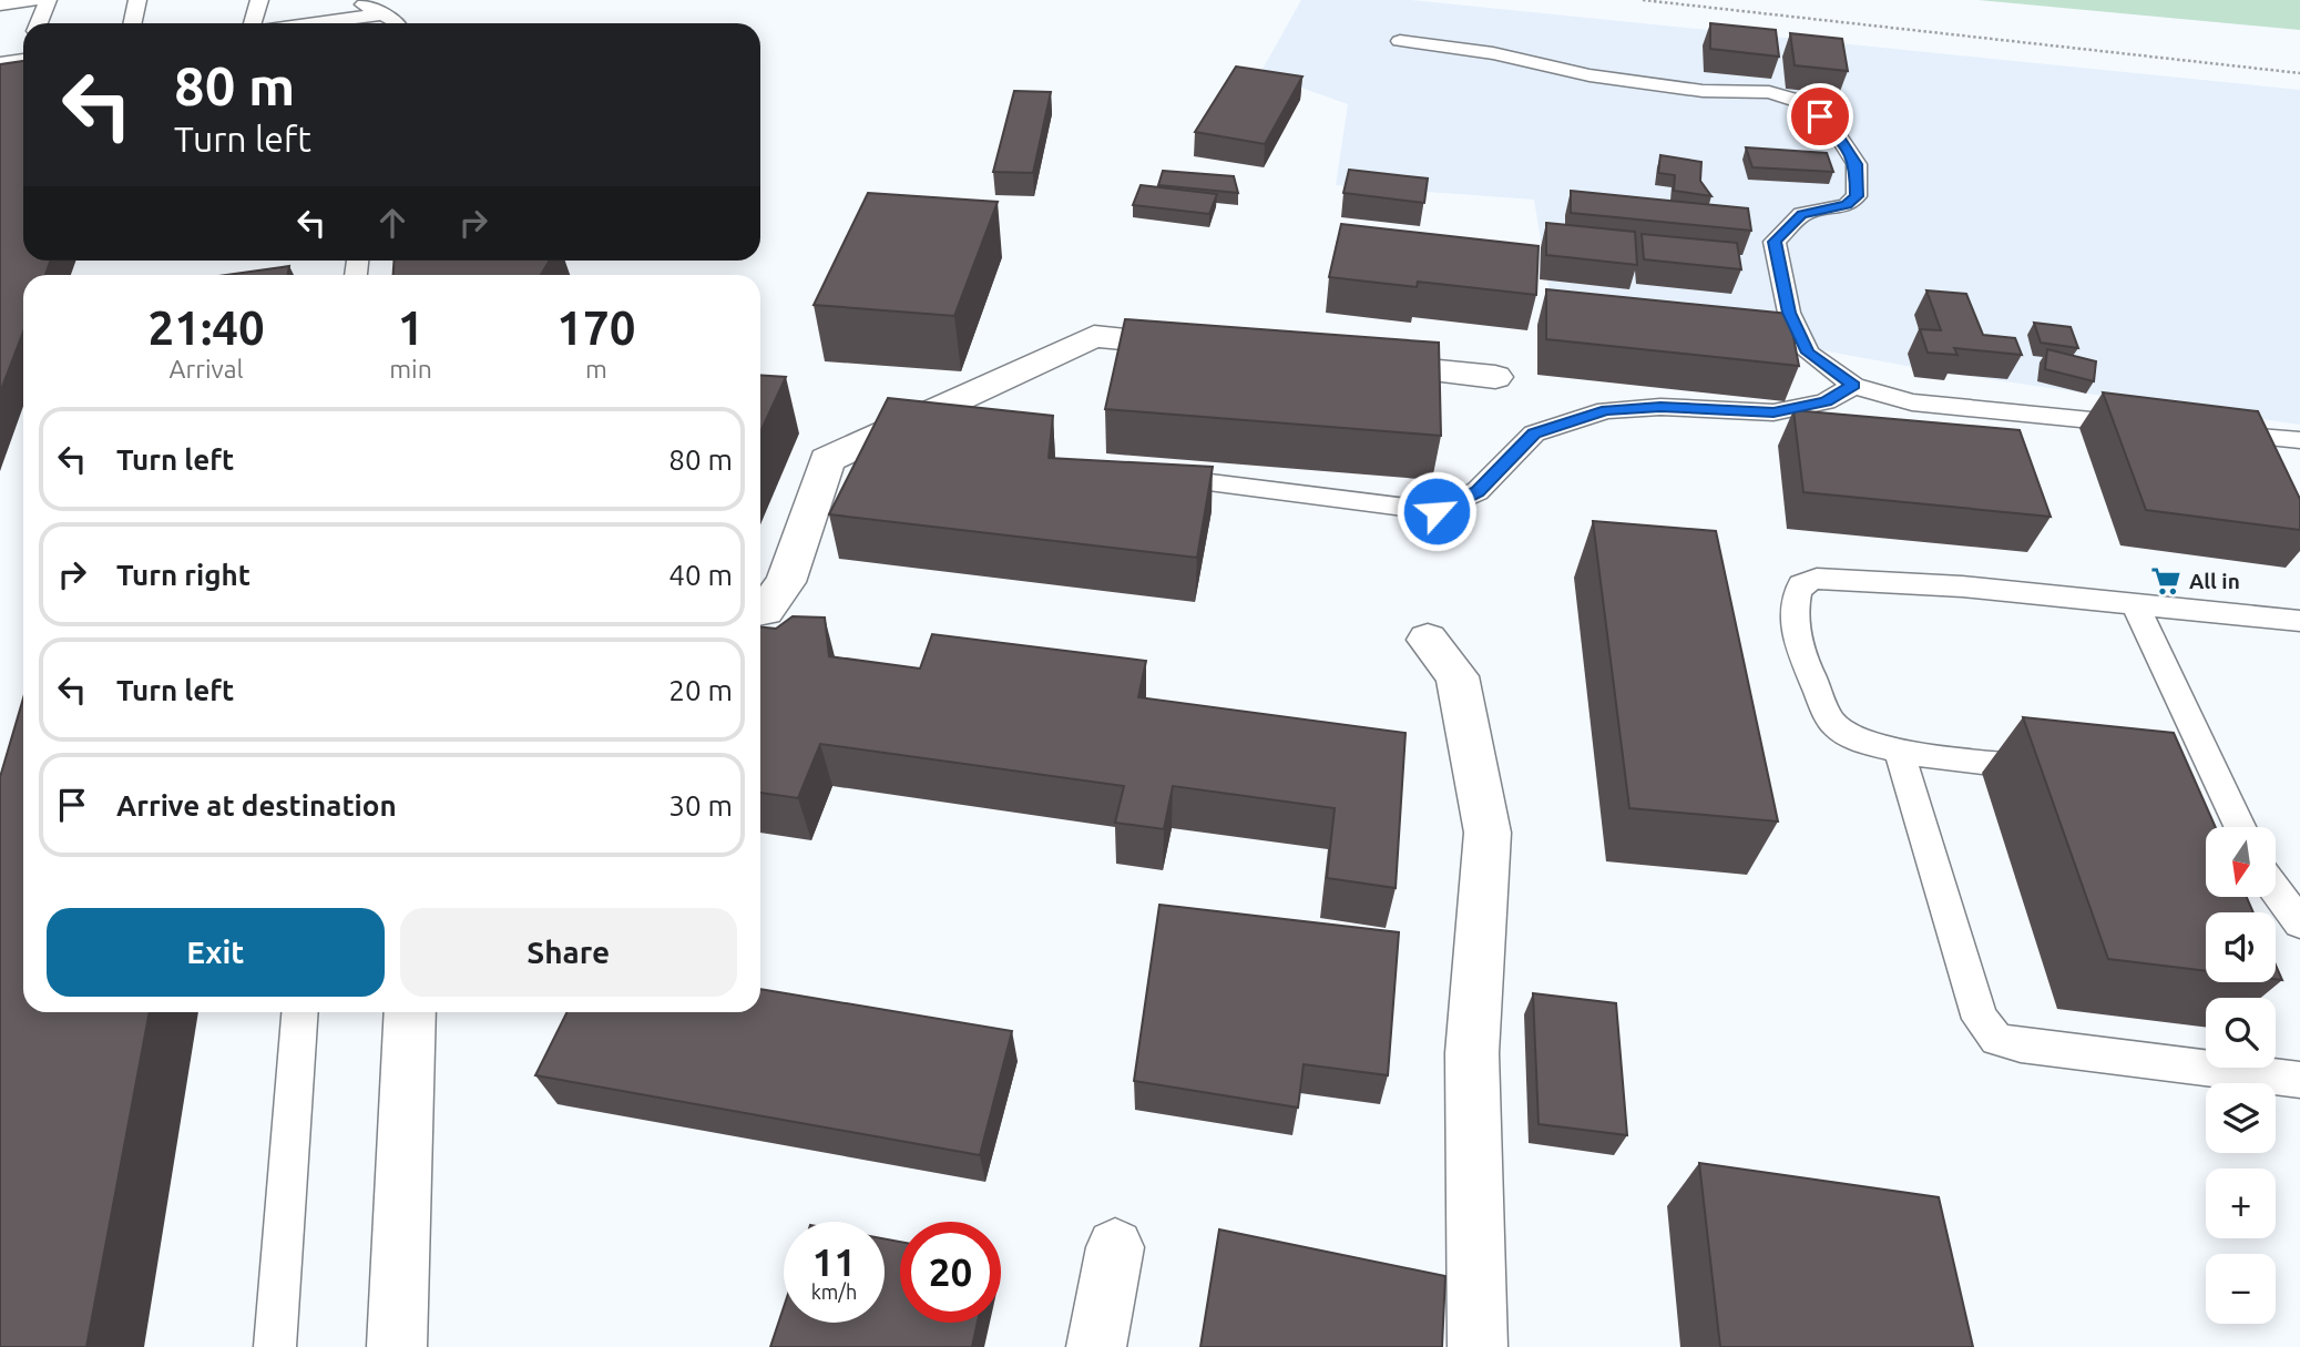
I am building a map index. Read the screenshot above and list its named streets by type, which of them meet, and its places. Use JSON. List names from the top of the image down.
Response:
{
  "places": {
    "supermarket": ["All in"]
  },
  "north": "bottom",
  "page": {
    "turn": ["80 m", "Turn left"],
    "eta": [
      "21:40",
      "Arrival",
      "1",
      "min",
      "170",
      "m"
    ],
    "list": [
      {
        "name": "Turn left",
        "value": "80 m"
      },
      {
        "name": "Turn right",
        "value": "40 m"
      },
      {
        "name": "Turn left",
        "value": "20 m"
      },
      {
        "name": "Arrive at destination",
        "value": "30 m"
      }
    ],
    "map_buttons": ["+", "−"],
    "buttons": ["Exit", "Share"],
    "speed": "11 km/h",
    "limit": "20"
  }
}
